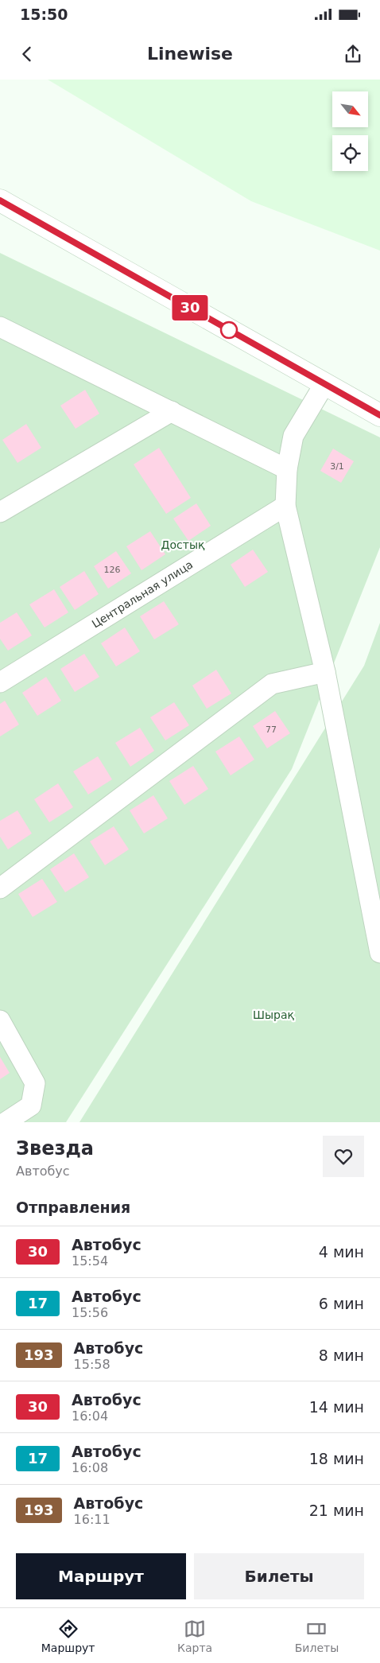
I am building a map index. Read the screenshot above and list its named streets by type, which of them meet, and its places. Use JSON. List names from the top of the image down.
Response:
{
  "streets": {
    "street": ["Центральная улица"]
  },
  "parks": ["Достық", "Шырақ"],
  "lines": ["bus line 30"],
  "house_numbers": ["3/1", "126", "77"],
  "north": "bottom right",
  "page": {
    "status": "15:50",
    "header": "Linewise",
    "on_map": "30",
    "heading": [
      ["Звезда", "Автобус"],
      "Отправления"
    ],
    "list": [
      {
        "mark": "30",
        "name": "Автобус",
        "note": "15:54",
        "value": "4 мин"
      },
      {
        "mark": "17",
        "name": "Автобус",
        "note": "15:56",
        "value": "6 мин"
      },
      {
        "mark": "193",
        "name": "Автобус",
        "note": "15:58",
        "value": "8 мин"
      },
      {
        "mark": "30",
        "name": "Автобус",
        "note": "16:04",
        "value": "14 мин"
      },
      {
        "mark": "17",
        "name": "Автобус",
        "note": "16:08",
        "value": "18 мин"
      },
      {
        "mark": "193",
        "name": "Автобус",
        "note": "16:11",
        "value": "21 мин"
      }
    ],
    "buttons": ["Маршрут", "Билеты"],
    "tabs": ["Маршрут", "Карта", "Билеты"]
  }
}
